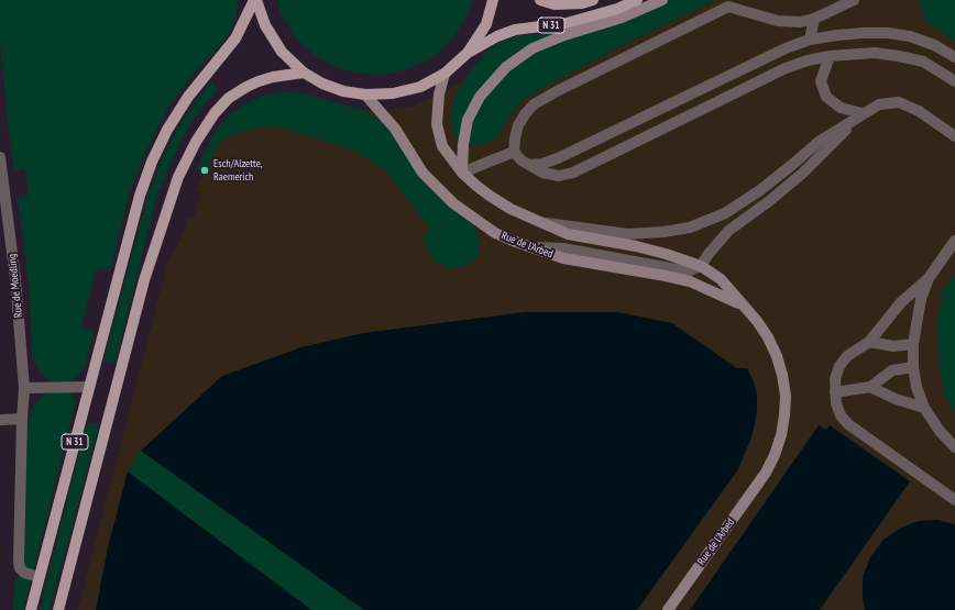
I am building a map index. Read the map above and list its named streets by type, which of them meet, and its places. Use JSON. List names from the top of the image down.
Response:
{
  "streets": {
    "main road": ["N 31", "Rue de l'Arbed"],
    "street": ["Rue de Moedling"]
  },
  "crossings": [
    ["N 31", "Rue de Moedling"]
  ],
  "places": ["Esch/Alzette, Raemerich"]
}
